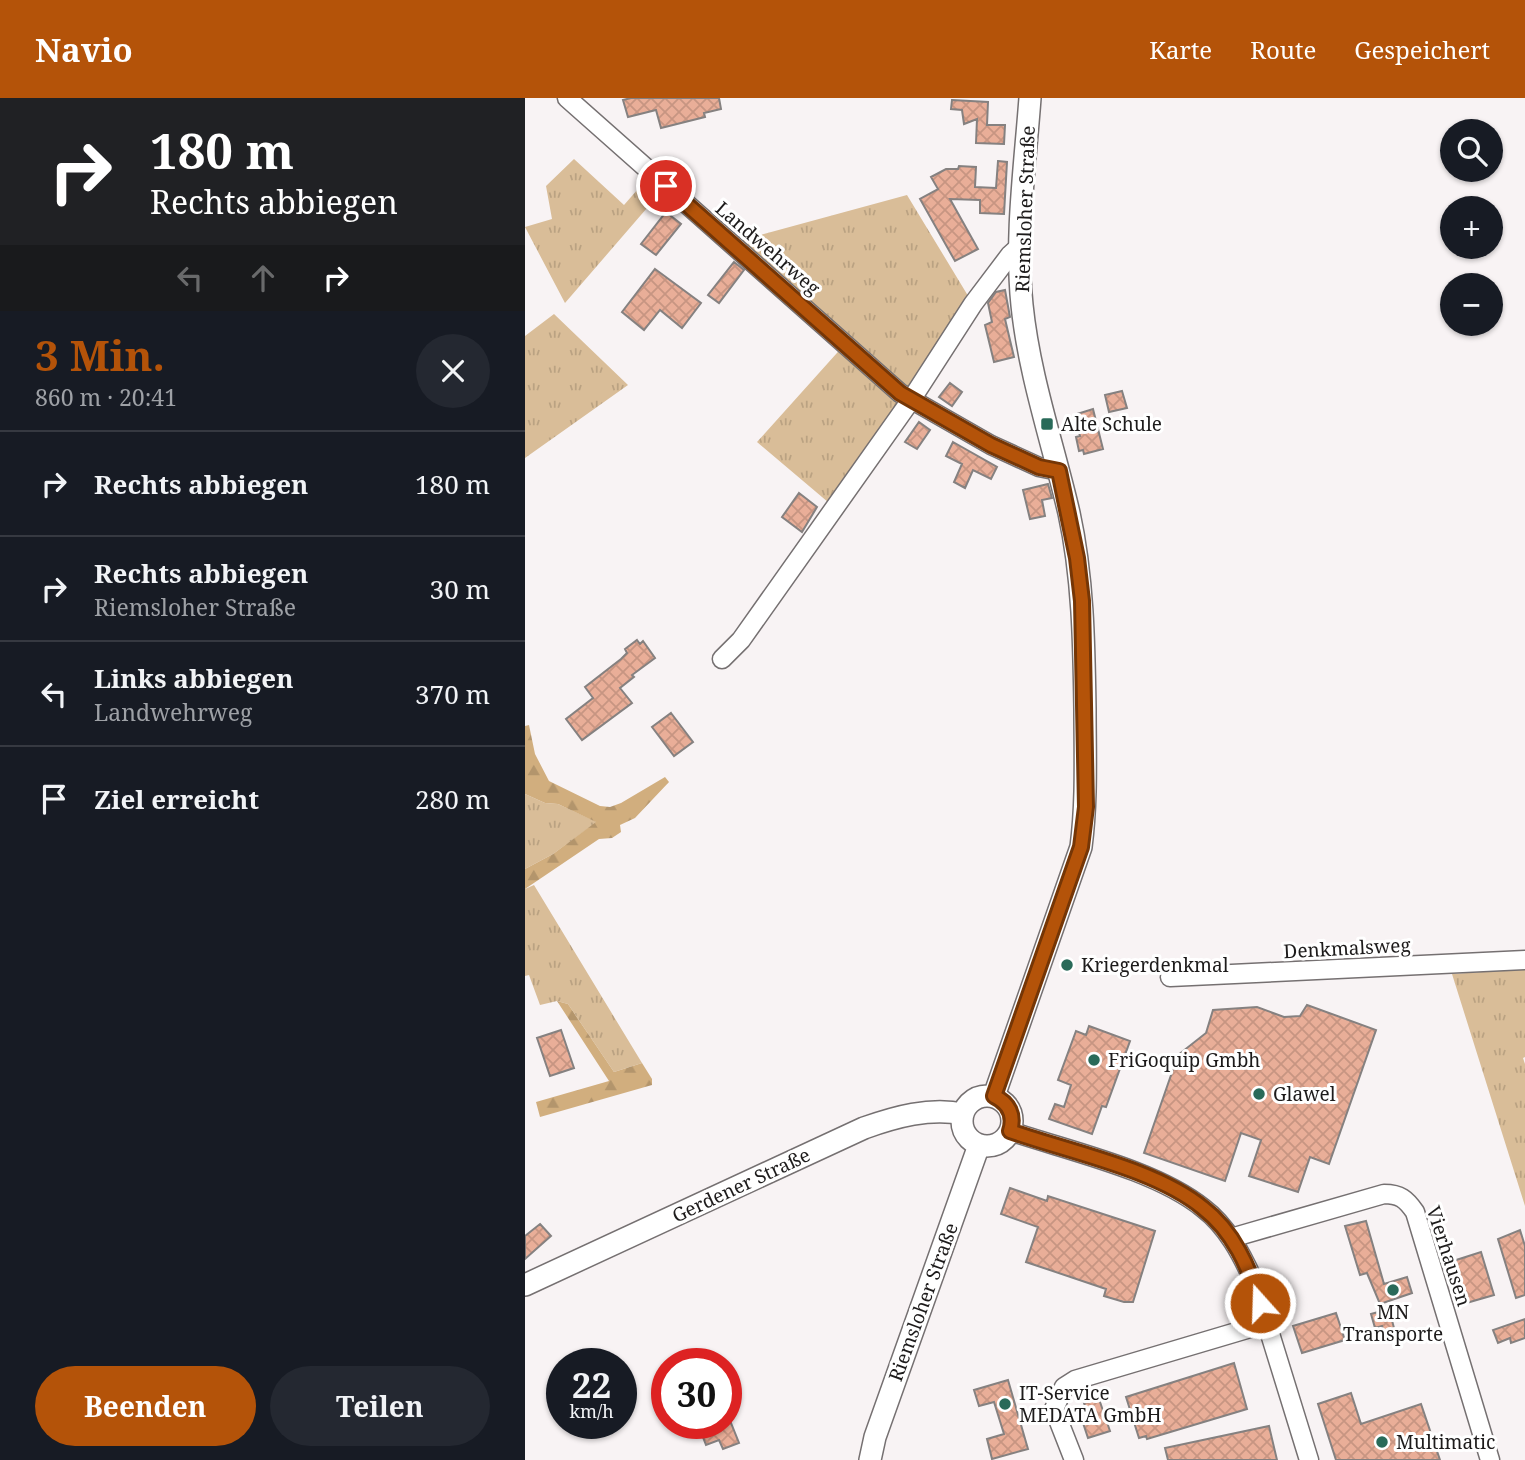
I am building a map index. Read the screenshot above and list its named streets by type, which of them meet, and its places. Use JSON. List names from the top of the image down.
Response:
{
  "streets": {
    "main road": ["Riemsloher Straße", "Gerdener Straße"],
    "street": ["Landwehrweg", "Denkmalsweg", "Vierhausen"]
  },
  "crossings": [
    ["Riemsloher Straße", "Landwehrweg"],
    ["Riemsloher Straße", "Gerdener Straße"]
  ],
  "places": {
    "transit": ["Alte Schule"],
    "other": [
      "Kriegerdenkmal",
      "FriGoquip Gmbh",
      "Glawel",
      "MN Transporte",
      "IT-Service MEDATA GmbH",
      "Multimatic"
    ]
  },
  "page": {
    "header": "Navio",
    "nav": ["Karte", "Route", "Gespeichert"],
    "turn": ["180 m", "Rechts abbiegen"],
    "map_buttons": ["+", "−"],
    "heading": ["3 Min.", "860 m · 20:41"],
    "list": [
      {
        "name": "Rechts abbiegen",
        "value": "180 m"
      },
      {
        "name": "Rechts abbiegen",
        "note": "Riemsloher Straße",
        "value": "30 m"
      },
      {
        "name": "Links abbiegen",
        "note": "Landwehrweg",
        "value": "370 m"
      },
      {
        "name": "Ziel erreicht",
        "value": "280 m"
      }
    ],
    "speed": "22 km/h",
    "limit": "30",
    "buttons": ["Beenden", "Teilen"]
  }
}
